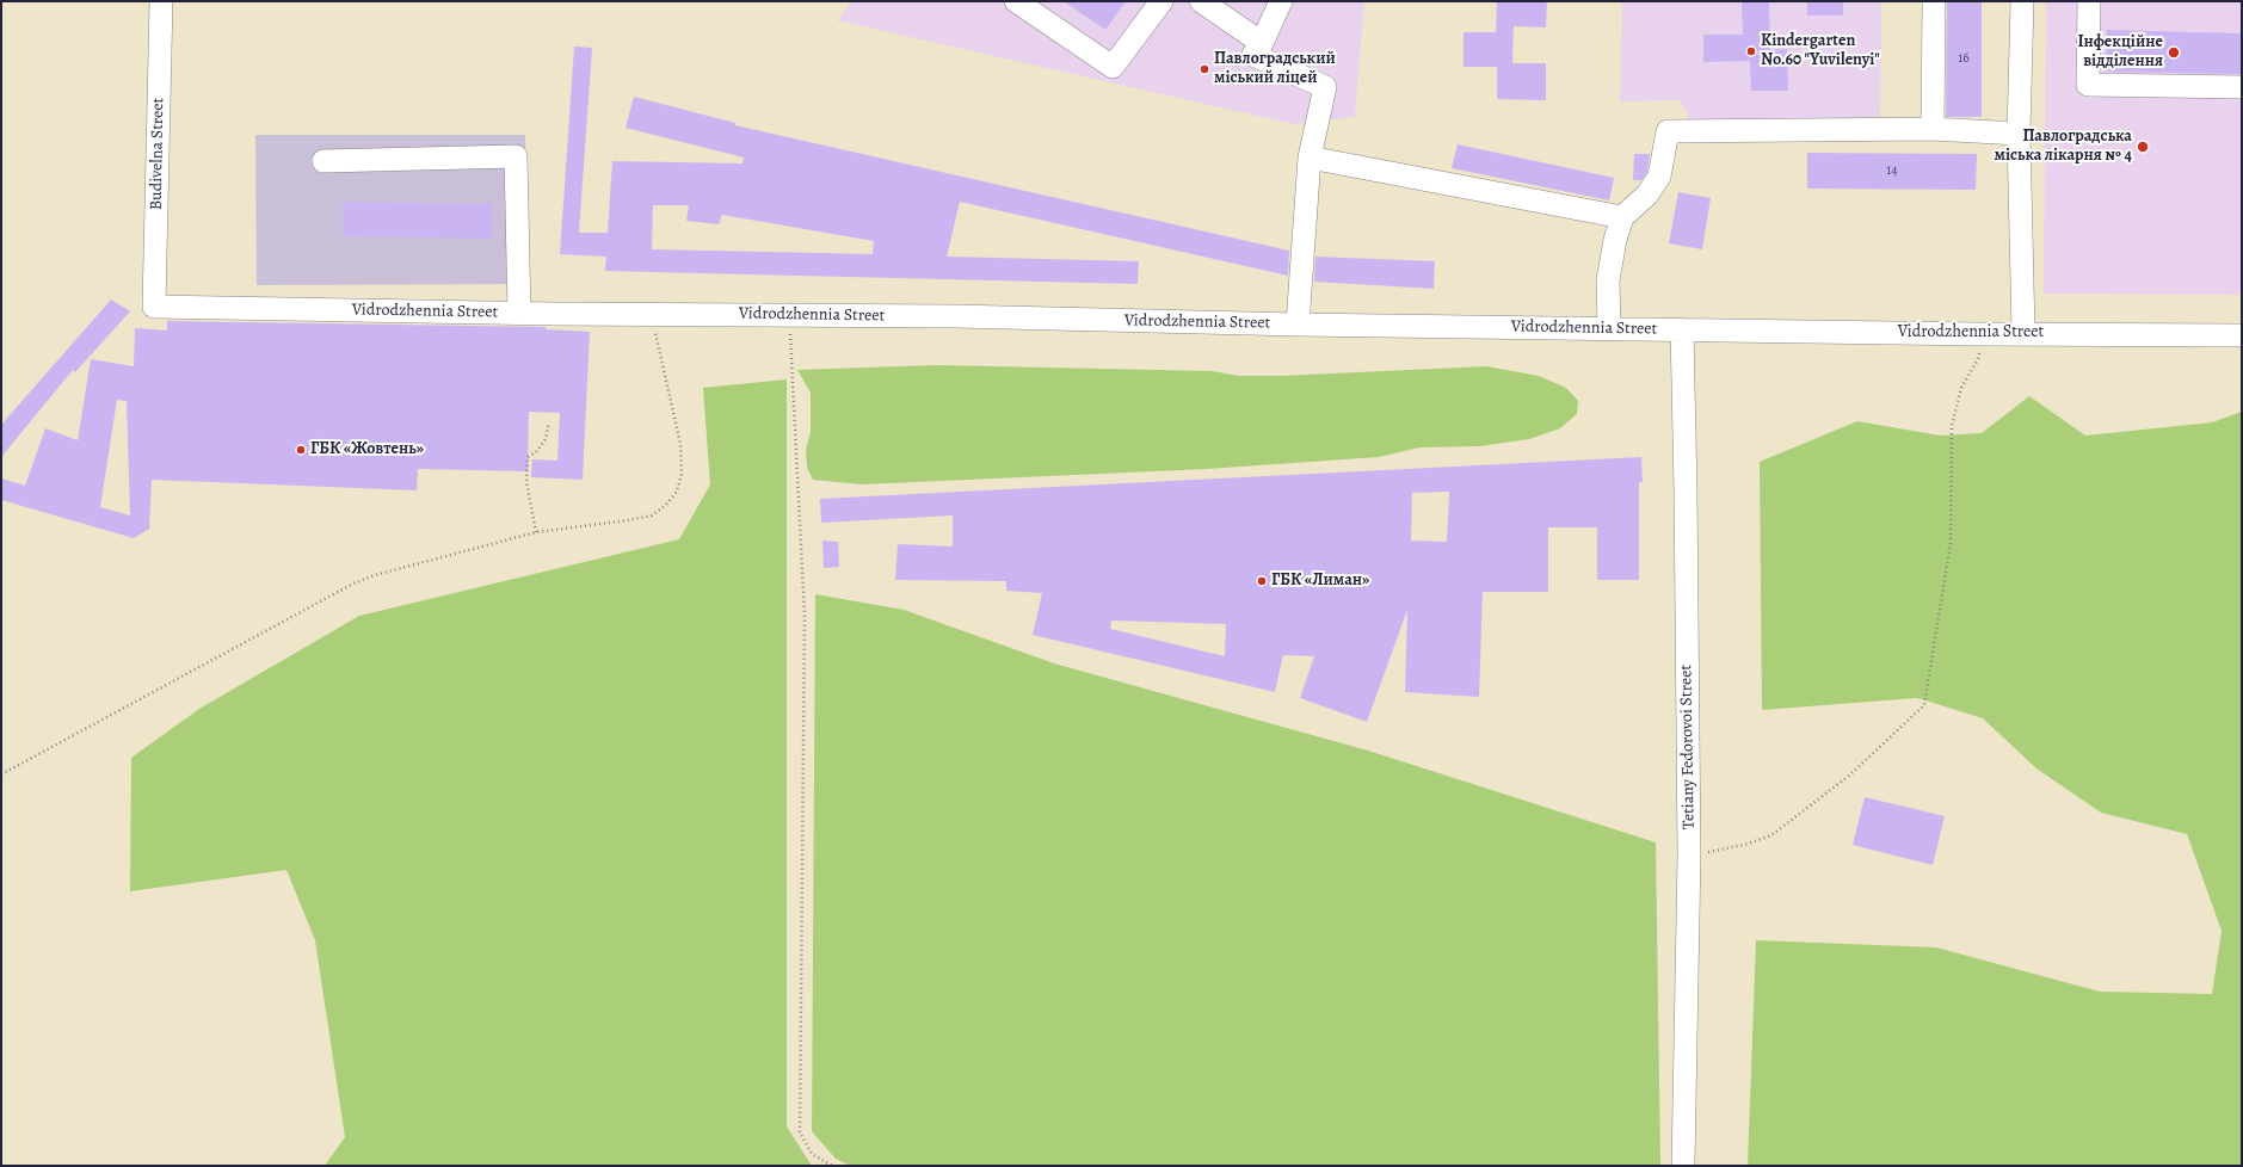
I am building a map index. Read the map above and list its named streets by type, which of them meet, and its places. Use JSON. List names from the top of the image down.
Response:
{
  "streets": {
    "street": ["Budivelna Street", "Vidrodzhennia Street", "Tetiany Fedorovoi Street"]
  },
  "crossings": [
    ["Budivelna Street", "Vidrodzhennia Street"],
    ["Vidrodzhennia Street", "Tetiany Fedorovoi Street"]
  ],
  "places": [
    "Kindergarten No.60 \"Yuvilenyi\"",
    "Інфекційне відділення",
    "Павлоградський міський ліцей",
    "Павлоградська міська лікарня № 4",
    "ГБК «Жовтень»",
    "ГБК «Лиман»"
  ],
  "house_numbers": ["16", "14"]
}
